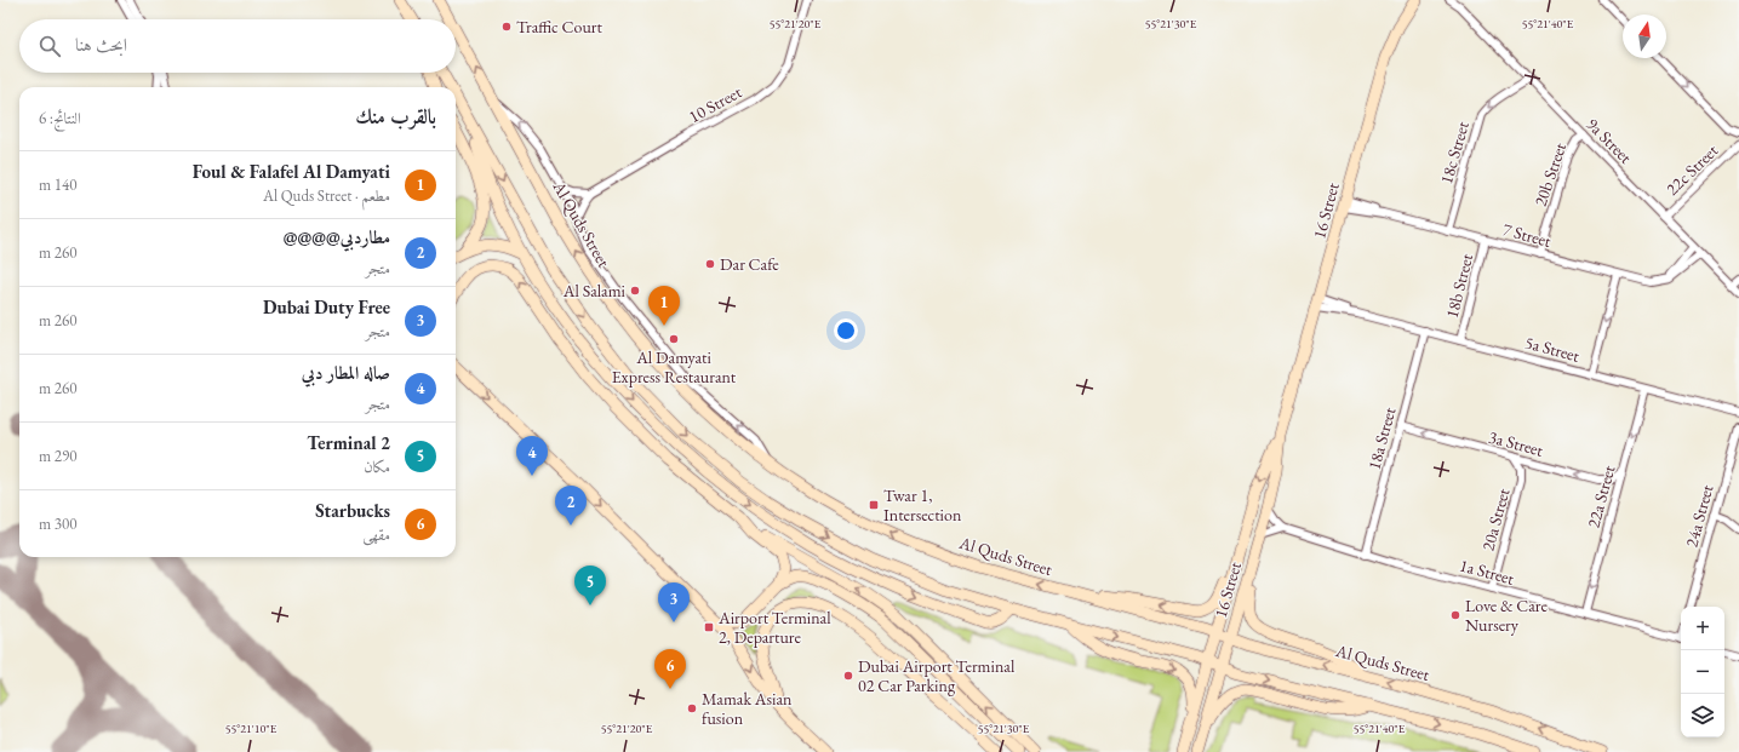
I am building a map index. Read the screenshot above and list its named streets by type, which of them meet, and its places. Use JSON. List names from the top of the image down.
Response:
{
  "streets": {
    "street": [
      "10 Street",
      "9a Street",
      "18c Street",
      "22c Street",
      "20b Street",
      "16 Street",
      "Al Quds Street",
      "7 Street",
      "18b Street",
      "5a Street",
      "18a Street",
      "3a Street",
      "22a Street",
      "24a Street",
      "20a Street",
      "1a Street"
    ]
  },
  "crossings": [
    ["9a Street", "18c Street"],
    ["9a Street", "22c Street"],
    ["9a Street", "20b Street"],
    ["18c Street", "7 Street"],
    ["20b Street", "7 Street"],
    ["16 Street", "Al Quds Street"],
    ["16 Street", "7 Street"],
    ["16 Street", "5a Street"],
    ["7 Street", "18b Street"],
    ["18b Street", "5a Street"],
    ["5a Street", "18a Street"],
    ["5a Street", "22a Street"],
    ["18a Street", "3a Street"],
    ["18a Street", "1a Street"],
    ["3a Street", "22a Street"],
    ["3a Street", "20a Street"],
    ["22a Street", "1a Street"],
    ["20a Street", "1a Street"]
  ],
  "one_way": ["18c Street", "3a Street", "22a Street"],
  "places": {
    "other": [
      "Traffic Court",
      "Dar Cafe",
      "Al Salami",
      "Al Damyati Express Restaurant",
      "Love & Care Nursery",
      "Dubai Airport Terminal 02 Car Parking",
      "Mamak Asian fusion"
    ],
    "transit": ["Twar 1, Intersection", "Airport Terminal 2, Departure"]
  },
  "north": "top",
  "page": {
    "search": "ابحث هنا",
    "heading": ["بالقرب منك", "النتائج: 6"],
    "list": [
      {
        "mark": "1",
        "name": "Foul & Falafel Al Damyati",
        "note": "مطعم · Al Quds Street",
        "value": "140 m"
      },
      {
        "mark": "2",
        "name": "مطاردبي@@@@",
        "note": "متجر",
        "value": "260 m"
      },
      {
        "mark": "3",
        "name": "Dubai Duty Free",
        "note": "متجر",
        "value": "260 m"
      },
      {
        "mark": "4",
        "name": "صاله المطار دبي",
        "note": "متجر",
        "value": "260 m"
      },
      {
        "mark": "5",
        "name": "Terminal 2",
        "note": "مكان",
        "value": "290 m"
      },
      {
        "mark": "6",
        "name": "Starbucks",
        "note": "مقهى",
        "value": "300 m"
      }
    ],
    "pins": [
      "1",
      "4",
      "2",
      "5",
      "3",
      "6"
    ],
    "map_buttons": ["+", "−"]
  },
  "coordinates": [
    "55°21'20\"E",
    "55°21'30\"E",
    "55°21'40\"E",
    "55°21'10\"E"
  ]
}
